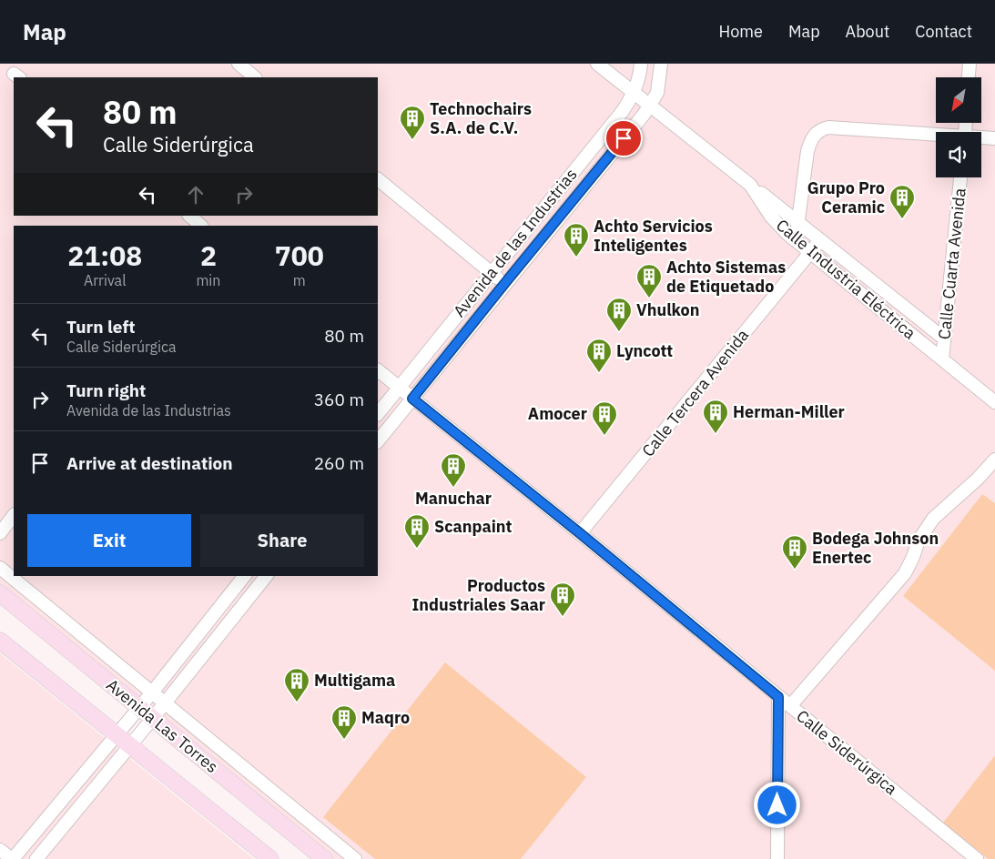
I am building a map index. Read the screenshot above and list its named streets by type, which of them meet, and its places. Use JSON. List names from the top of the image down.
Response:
{
  "streets": {
    "main road": ["Avenida Las Torres"],
    "street": [
      "Avenida de las Industrias",
      "Calle Cuarta Avenida",
      "Calle Industria Eléctrica",
      "Calle Tercera Avenida",
      "Calle Siderúrgica"
    ]
  },
  "crossings": [
    ["Avenida de las Industrias", "Calle Industria Eléctrica"],
    ["Avenida de las Industrias", "Calle Siderúrgica"],
    ["Calle Cuarta Avenida", "Calle Industria Eléctrica"],
    ["Calle Industria Eléctrica", "Calle Tercera Avenida"],
    ["Calle Tercera Avenida", "Calle Siderúrgica"]
  ],
  "places": {
    "building": [
      "Technochairs S.A. de C.V.",
      "Grupo Pro Ceramic",
      "Achto Servicios Inteligentes",
      "Achto Sistemas de Etiquetado",
      "Vhulkon",
      "Lyncott",
      "Herman-Miller",
      "Amocer",
      "Manuchar",
      "Scanpaint",
      "Bodega Johnson Enertec",
      "Productos Industriales Saar",
      "Multigama",
      "Maqro"
    ]
  },
  "north": "bottom left",
  "page": {
    "header": "Map",
    "nav": [
      "Home",
      "Map",
      "About",
      "Contact"
    ],
    "turn": ["80 m", "Calle Siderúrgica"],
    "eta": [
      "21:08",
      "Arrival",
      "2",
      "min",
      "700",
      "m"
    ],
    "list": [
      {
        "name": "Turn left",
        "note": "Calle Siderúrgica",
        "value": "80 m"
      },
      {
        "name": "Turn right",
        "note": "Avenida de las Industrias",
        "value": "360 m"
      },
      {
        "name": "Arrive at destination",
        "value": "260 m"
      }
    ],
    "buttons": ["Exit", "Share"]
  }
}
